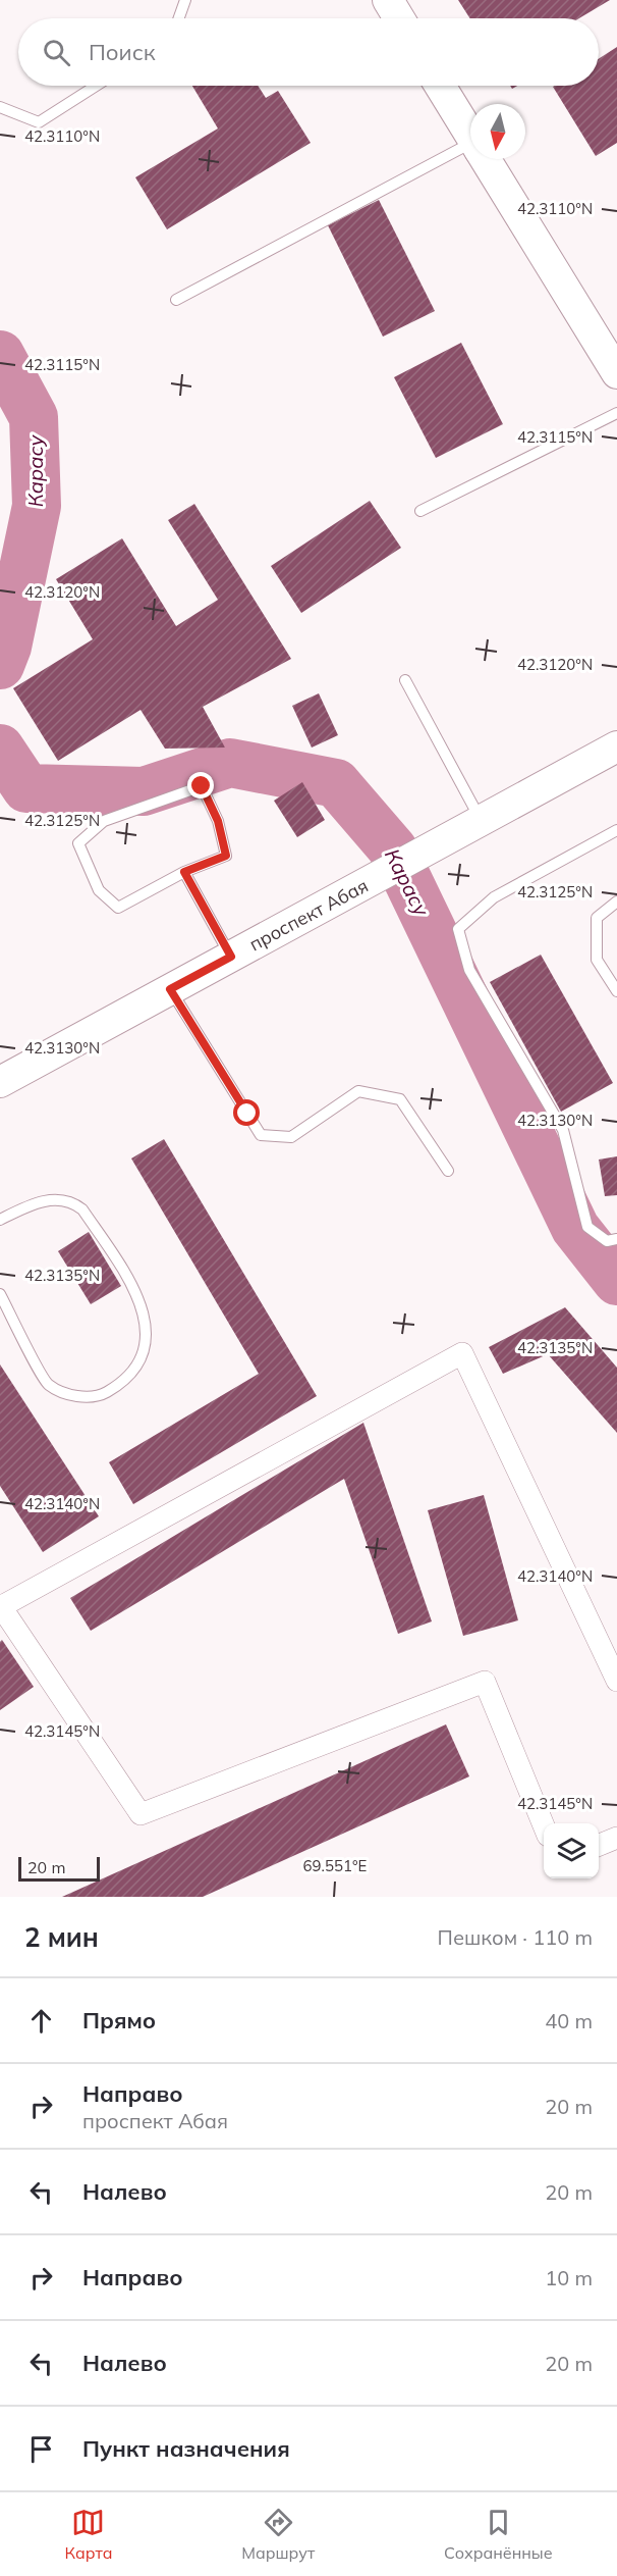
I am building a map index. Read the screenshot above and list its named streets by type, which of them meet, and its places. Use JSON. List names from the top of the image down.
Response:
{
  "streets": {
    "main road": ["проспект Абая"]
  },
  "water": ["Карасу"],
  "scale_bar": "20 m",
  "north": "bottom",
  "page": {
    "search": "Поиск",
    "scale": "20 m",
    "heading": ["2 мин", "Пешком · 110 m"],
    "list": [
      ["Прямо", "40 m"],
      ["Направо", "проспект Абая", "20 m"],
      ["Налево", "20 m"],
      ["Направо", "10 m"],
      ["Налево", "20 m"],
      "Пункт назначения"
    ],
    "nav": ["Карта", "Маршрут", "Сохранённые"]
  },
  "coordinates": [
    "42.3110°N",
    "42.3115°N",
    "42.3120°N",
    "42.3125°N",
    "42.3130°N",
    "42.3135°N",
    "42.3140°N",
    "42.3145°N",
    "69.551°E"
  ]
}
